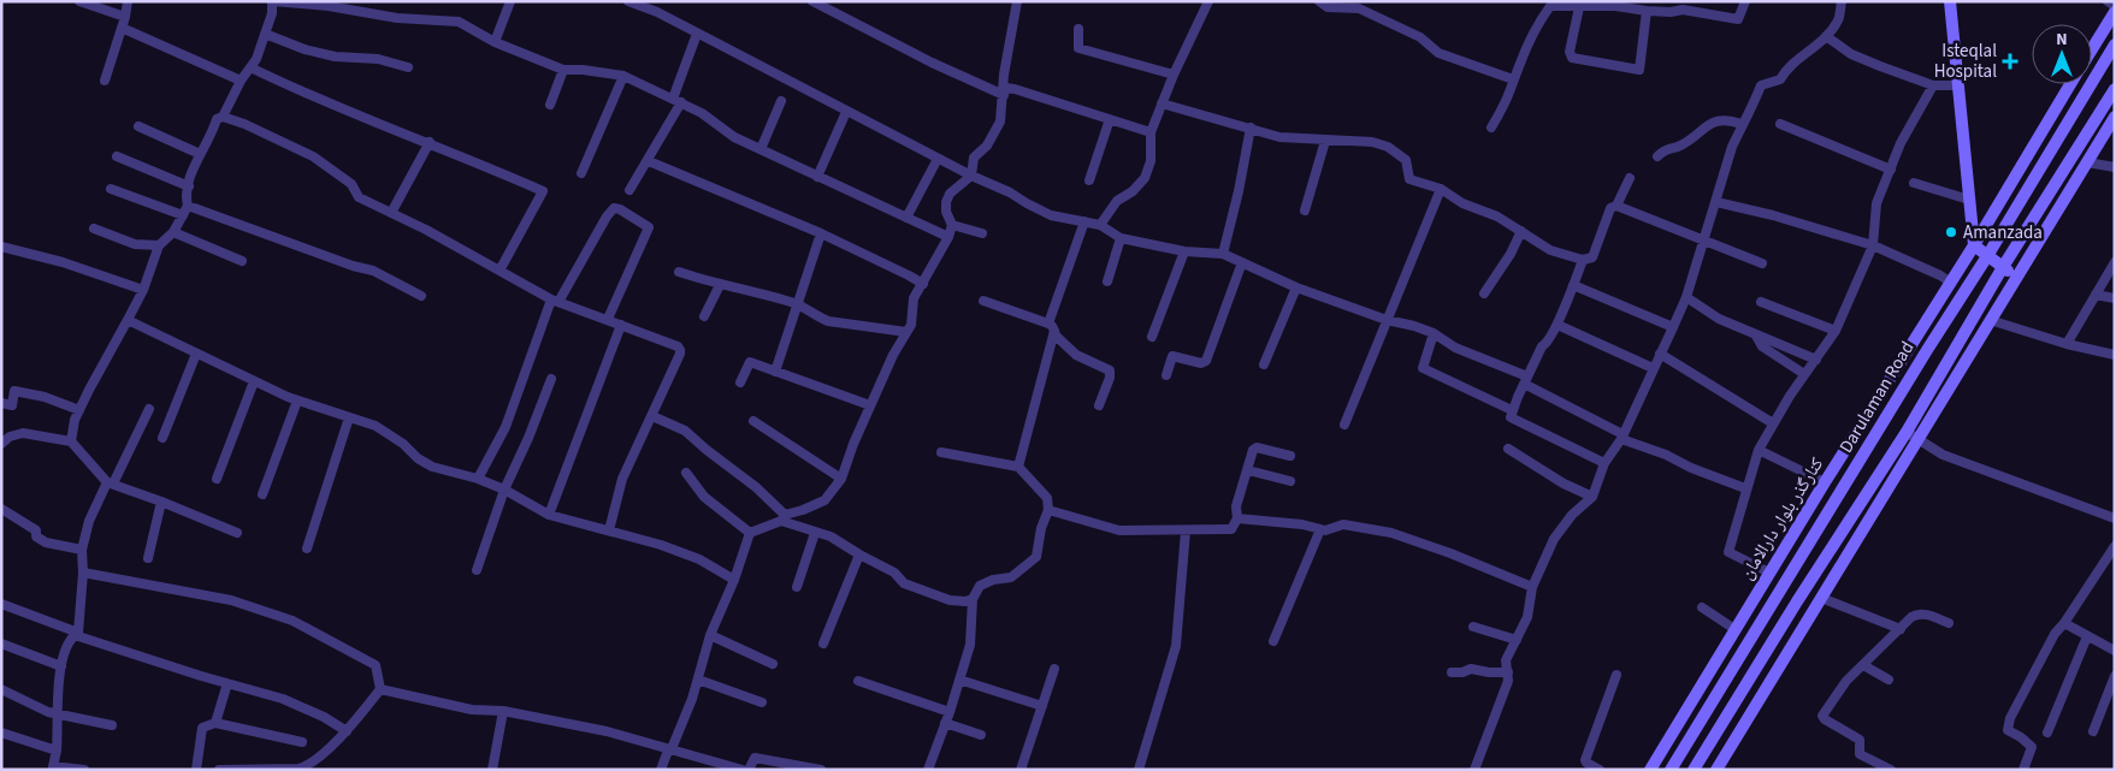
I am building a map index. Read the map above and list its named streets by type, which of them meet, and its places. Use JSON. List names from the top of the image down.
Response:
{
  "streets": {
    "street": ["Darulaman Road", "کنارگذر بلوار دارالامان"]
  },
  "places": {
    "health": ["Isteqlal Hospital"],
    "other": ["Amanzada"]
  },
  "north": "top"
}
